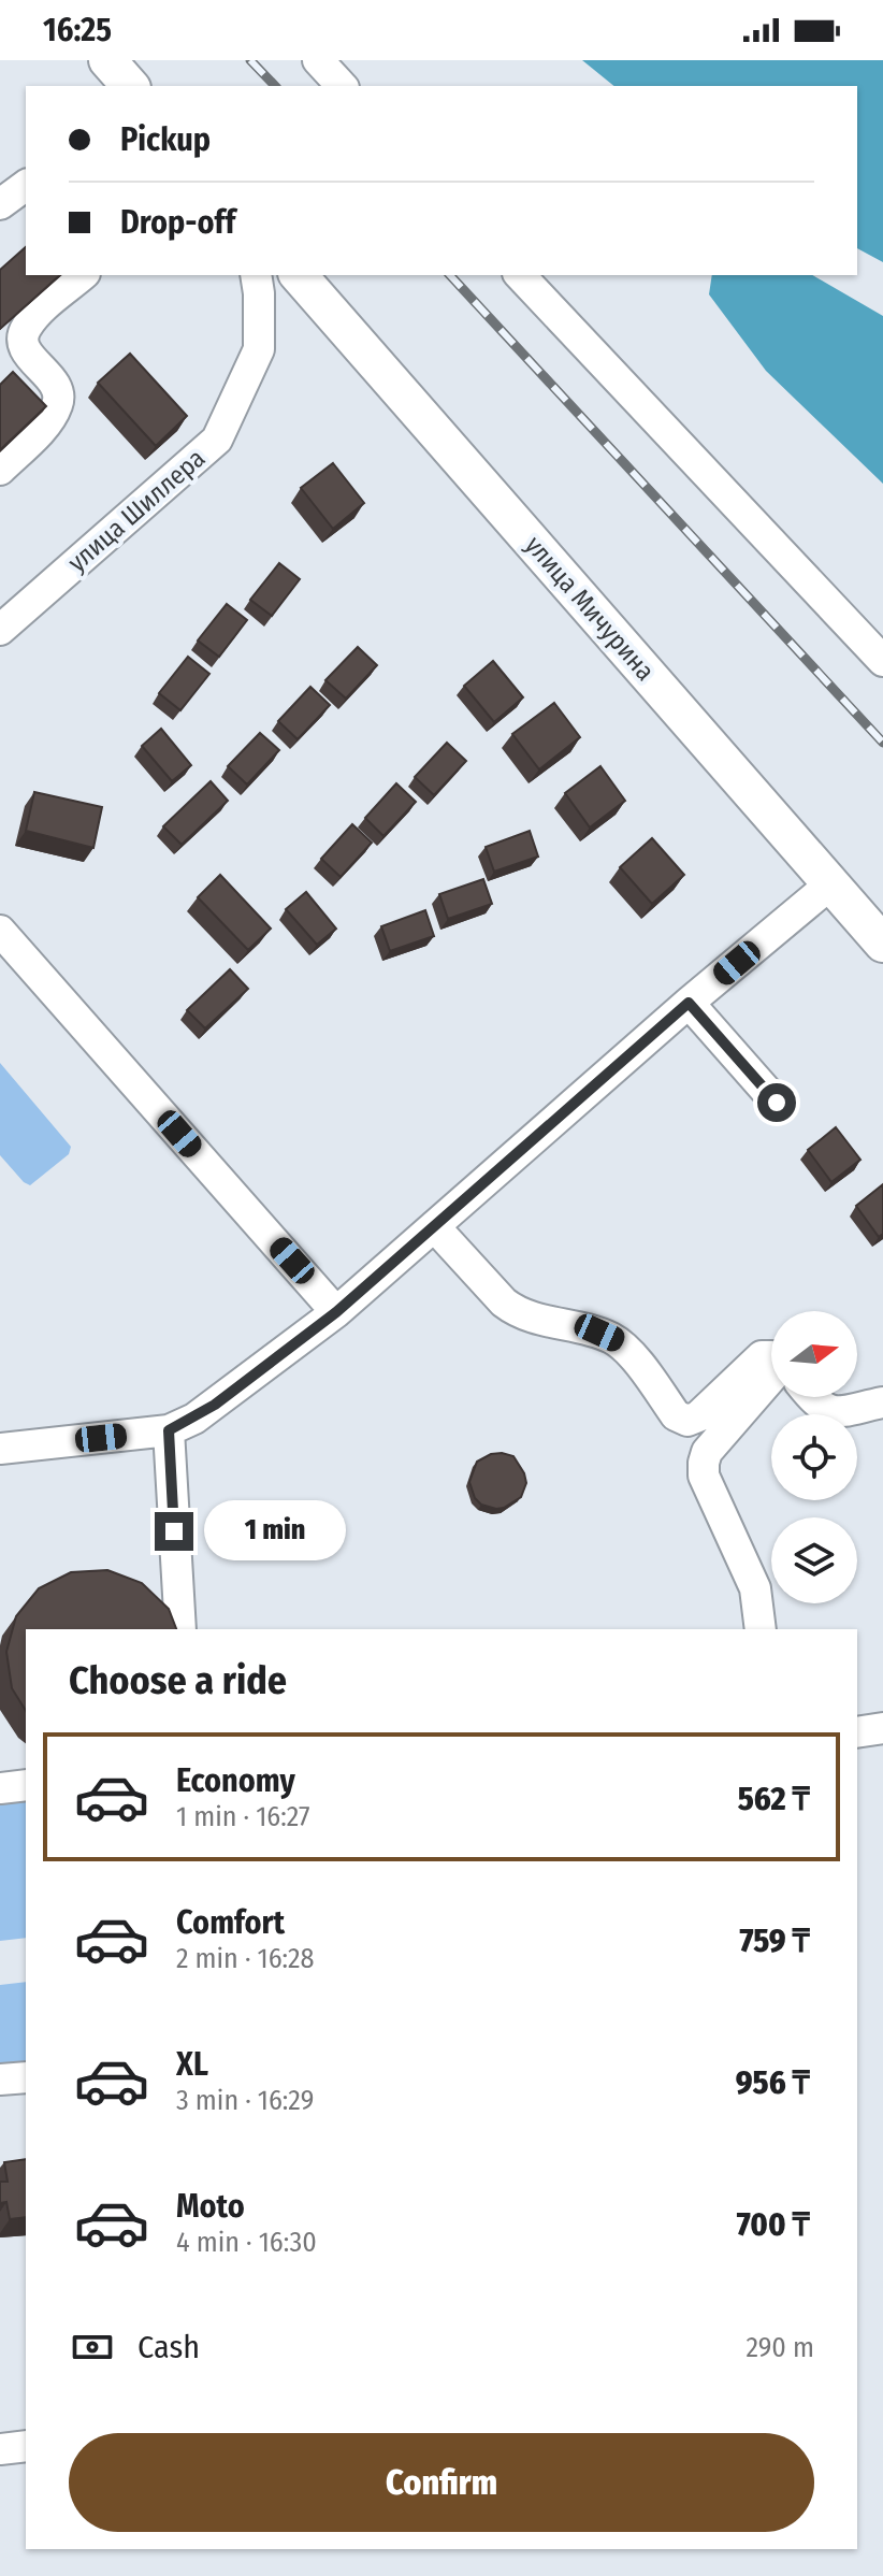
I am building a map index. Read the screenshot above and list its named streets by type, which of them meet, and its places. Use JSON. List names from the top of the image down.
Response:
{
  "streets": {
    "main road": ["улица Мичурина"],
    "street": ["улица Шиллера"]
  },
  "north": "right",
  "page": {
    "status": "16:25",
    "banner": ["Pickup", "Drop-off"],
    "bubble": "1 min",
    "heading": "Choose a ride",
    "list": [
      {
        "name": "Economy",
        "note": "1 min · 16:27",
        "value": "562 ₸"
      },
      {
        "name": "Comfort",
        "note": "2 min · 16:28",
        "value": "759 ₸"
      },
      {
        "name": "XL",
        "note": "3 min · 16:29",
        "value": "956 ₸"
      },
      {
        "name": "Moto",
        "note": "4 min · 16:30",
        "value": "700 ₸"
      }
    ],
    "pay": ["Cash", "290 m"],
    "buttons": "Confirm"
  }
}
